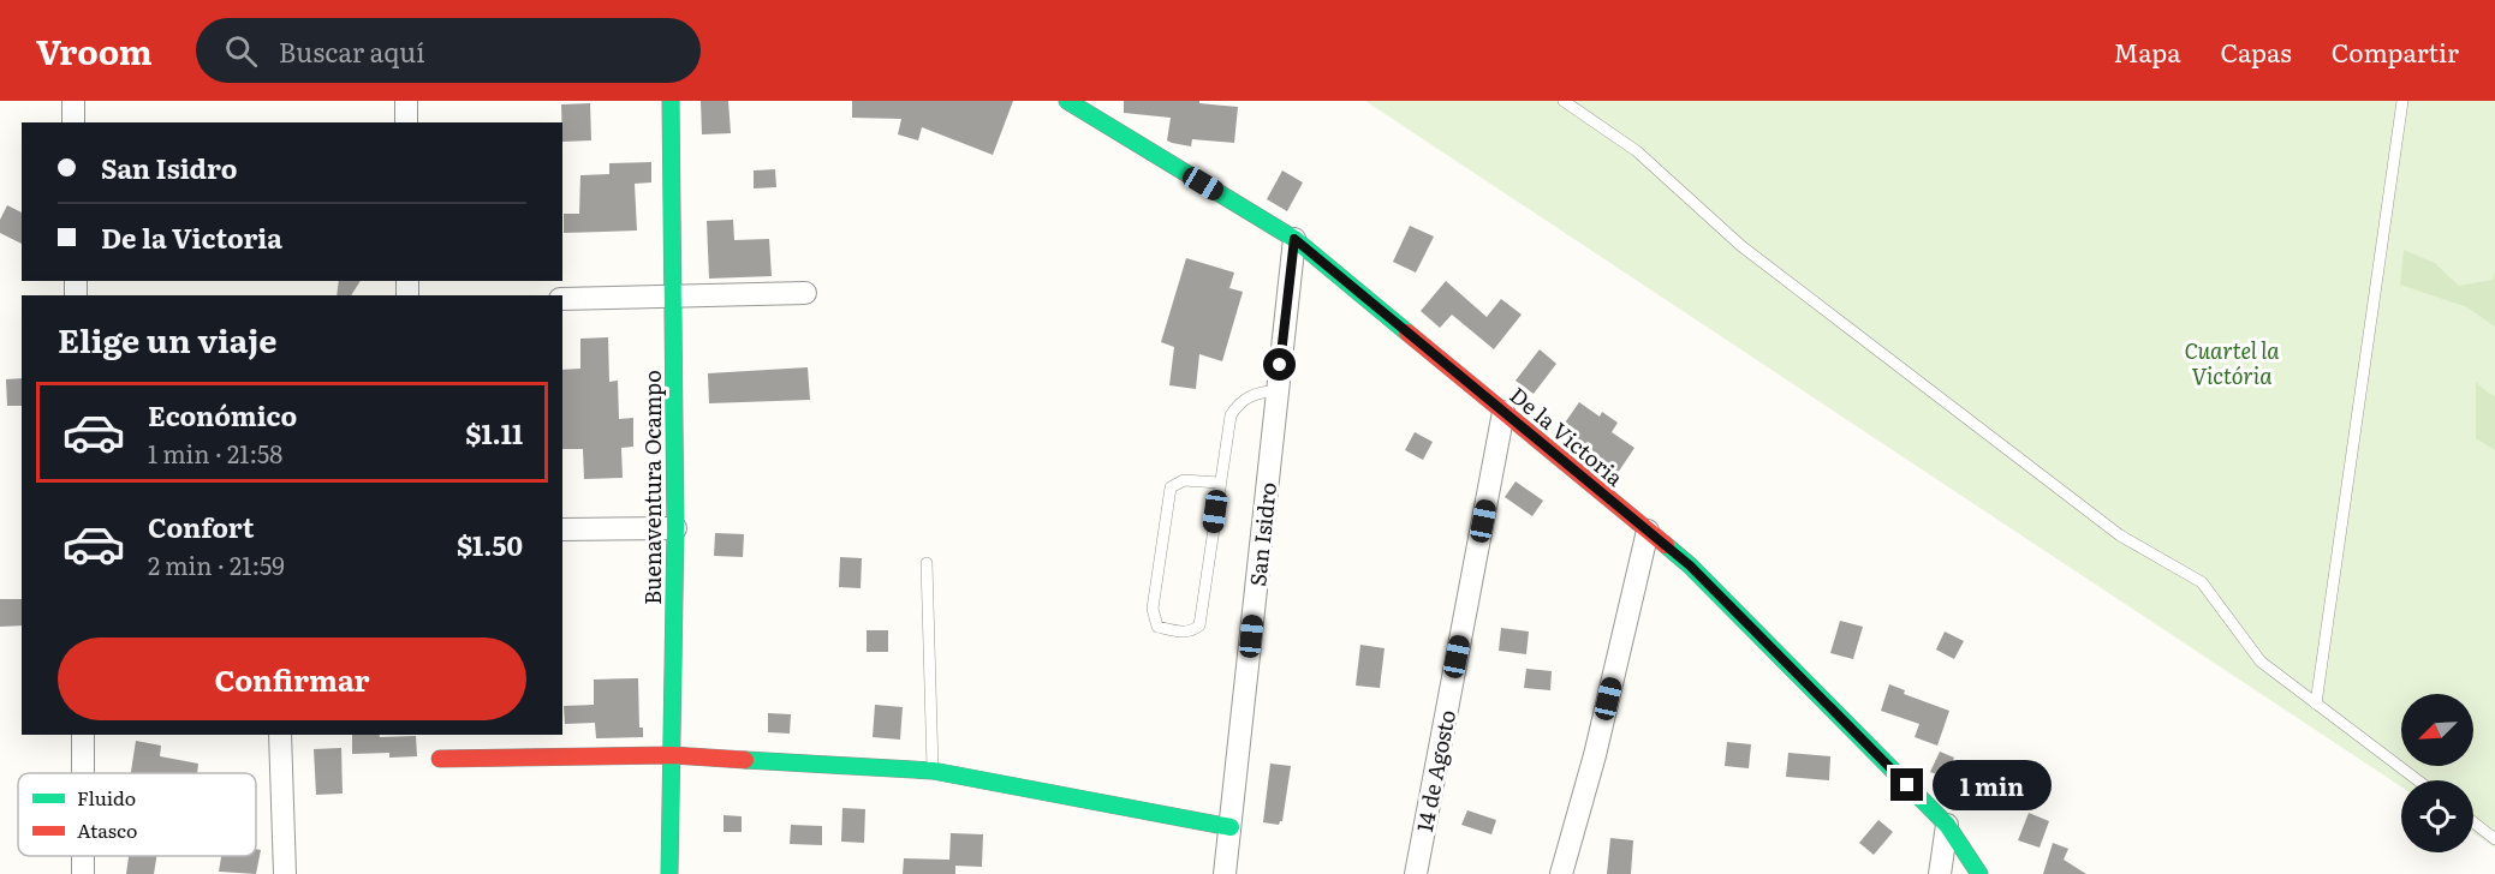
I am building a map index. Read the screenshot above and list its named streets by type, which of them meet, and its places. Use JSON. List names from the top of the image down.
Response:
{
  "streets": {
    "street": [
      "De la Victoria",
      "Buenaventura Ocampo",
      "San Isidro",
      "14 de Agosto"
    ]
  },
  "crossings": [
    ["De la Victoria", "San Isidro"],
    ["De la Victoria", "14 de Agosto"]
  ],
  "parks": ["Cuartel la Victória"],
  "legend": ["Fluido", "Atasco"],
  "north": "bottom left",
  "page": {
    "header": "Vroom",
    "search": "Buscar aquí",
    "nav": ["Mapa", "Capas", "Compartir"],
    "banner": ["San Isidro", "De la Victoria"],
    "heading": "Elige un viaje",
    "list": [
      {
        "name": "Económico",
        "note": "1 min · 21:58",
        "value": "$1.11"
      },
      {
        "name": "Confort",
        "note": "2 min · 21:59",
        "value": "$1.50"
      }
    ],
    "buttons": "Confirmar",
    "bubble": "1 min"
  }
}
